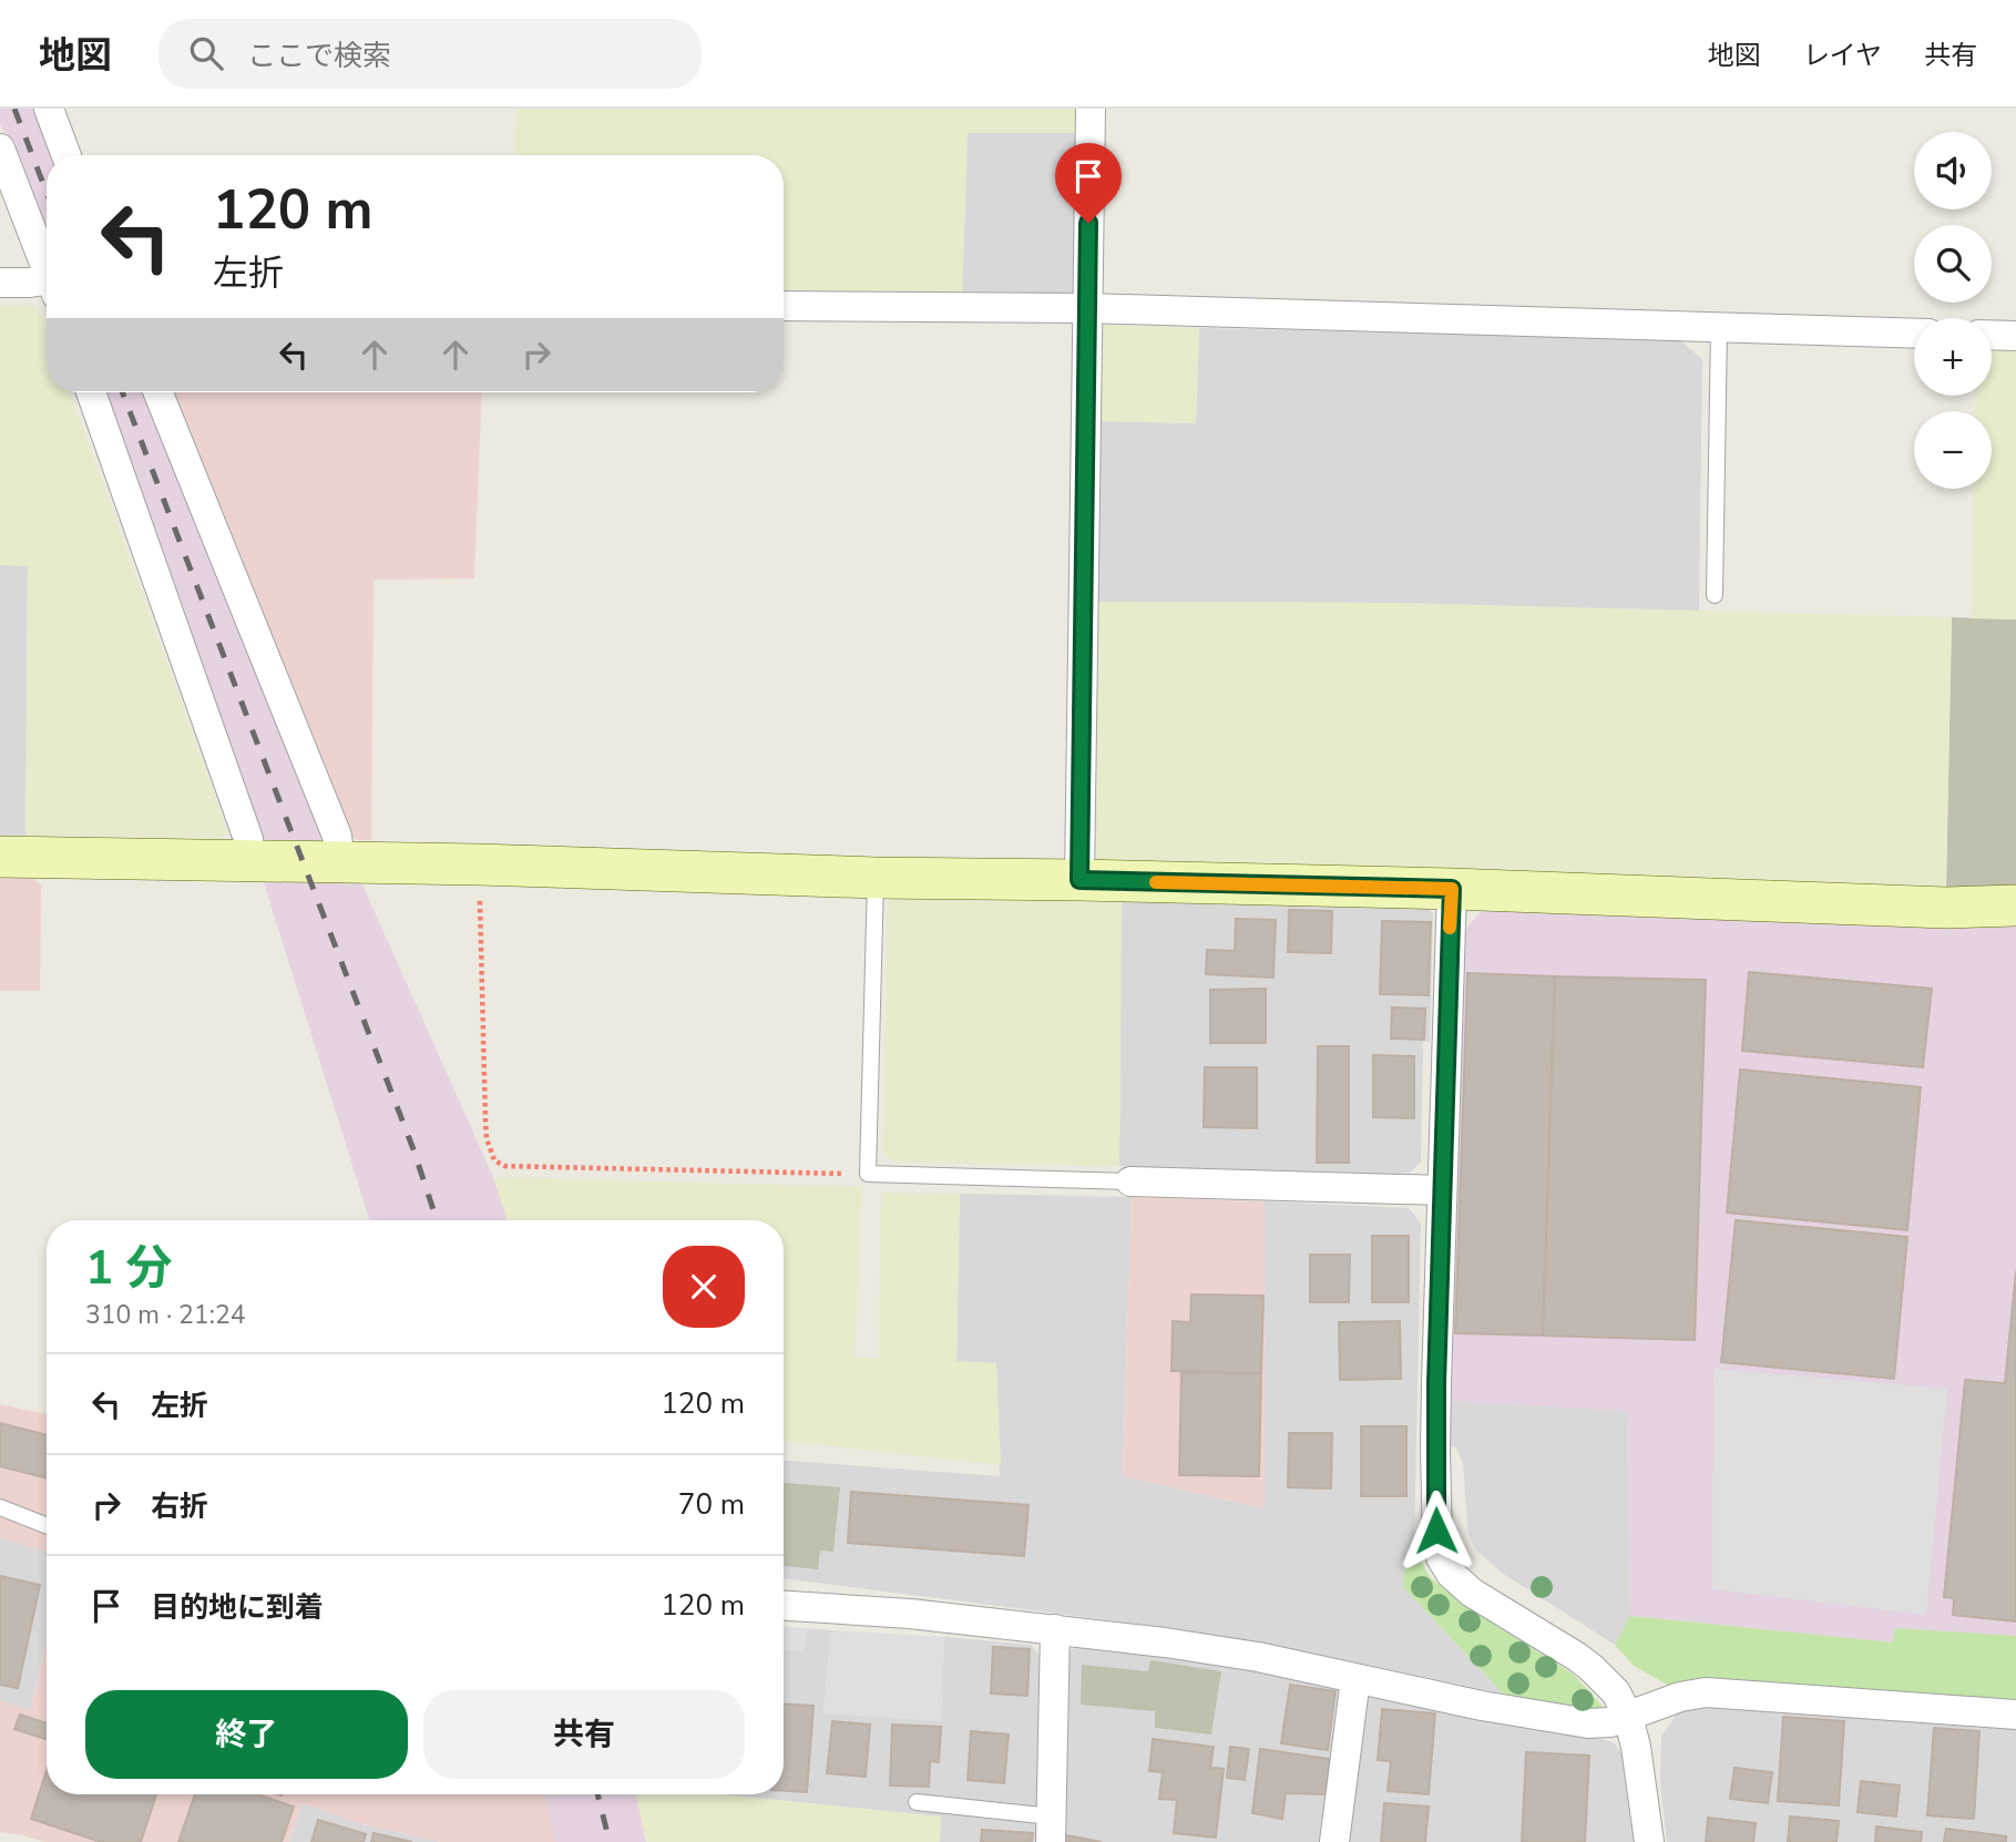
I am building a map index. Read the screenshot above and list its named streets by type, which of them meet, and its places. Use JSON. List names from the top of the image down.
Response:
{
  "page": {
    "header": "地図",
    "search": "ここで検索",
    "nav": ["地図", "レイヤ", "共有"],
    "map_buttons": ["+", "−"],
    "turn": ["120 m", "左折"],
    "heading": ["1 分", "310 m · 21:24"],
    "list": [
      {
        "name": "左折",
        "value": "120 m"
      },
      {
        "name": "右折",
        "value": "70 m"
      },
      {
        "name": "目的地に到着",
        "value": "120 m"
      }
    ],
    "buttons": ["終了", "共有"]
  }
}
